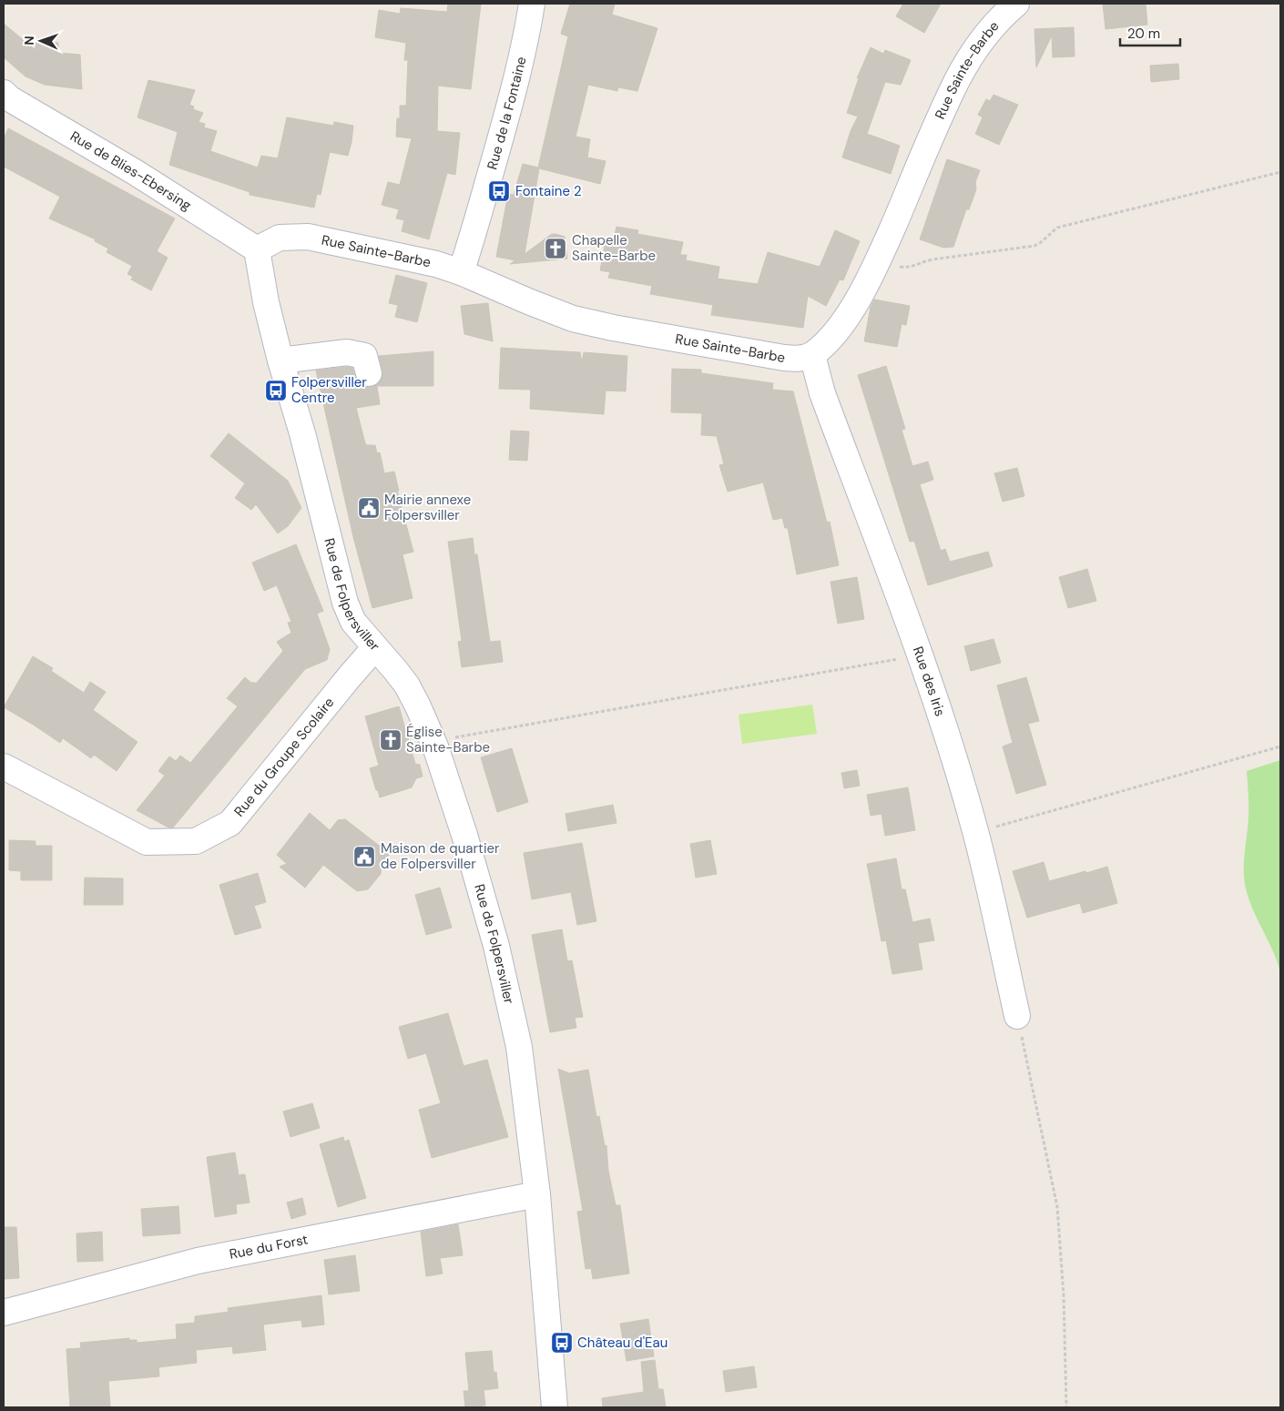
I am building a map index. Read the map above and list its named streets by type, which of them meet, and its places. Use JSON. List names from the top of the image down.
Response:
{
  "streets": {
    "street": [
      "Rue Sainte-Barbe",
      "Rue de la Fontaine",
      "Rue de Blies-Ebersing",
      "Rue de Folpersviller",
      "Rue des Iris",
      "Rue du Groupe Scolaire",
      "Rue du Forst"
    ]
  },
  "crossings": [
    ["Rue Sainte-Barbe", "Rue de la Fontaine"],
    ["Rue Sainte-Barbe", "Rue de Blies-Ebersing"],
    ["Rue Sainte-Barbe", "Rue de Folpersviller"],
    ["Rue Sainte-Barbe", "Rue des Iris"],
    ["Rue de Blies-Ebersing", "Rue de Folpersviller"],
    ["Rue de Folpersviller", "Rue du Groupe Scolaire"],
    ["Rue de Folpersviller", "Rue du Forst"]
  ],
  "places": {
    "bus stop": ["Fontaine 2", "Folpersviller Centre", "Château d'Eau"],
    "church": ["Chapelle Sainte-Barbe", "Église Sainte-Barbe"],
    "public building": ["Mairie annexe Folpersviller", "Maison de quartier de Folpersviller"]
  },
  "scale_bar": "20 m",
  "north": "left"
}
